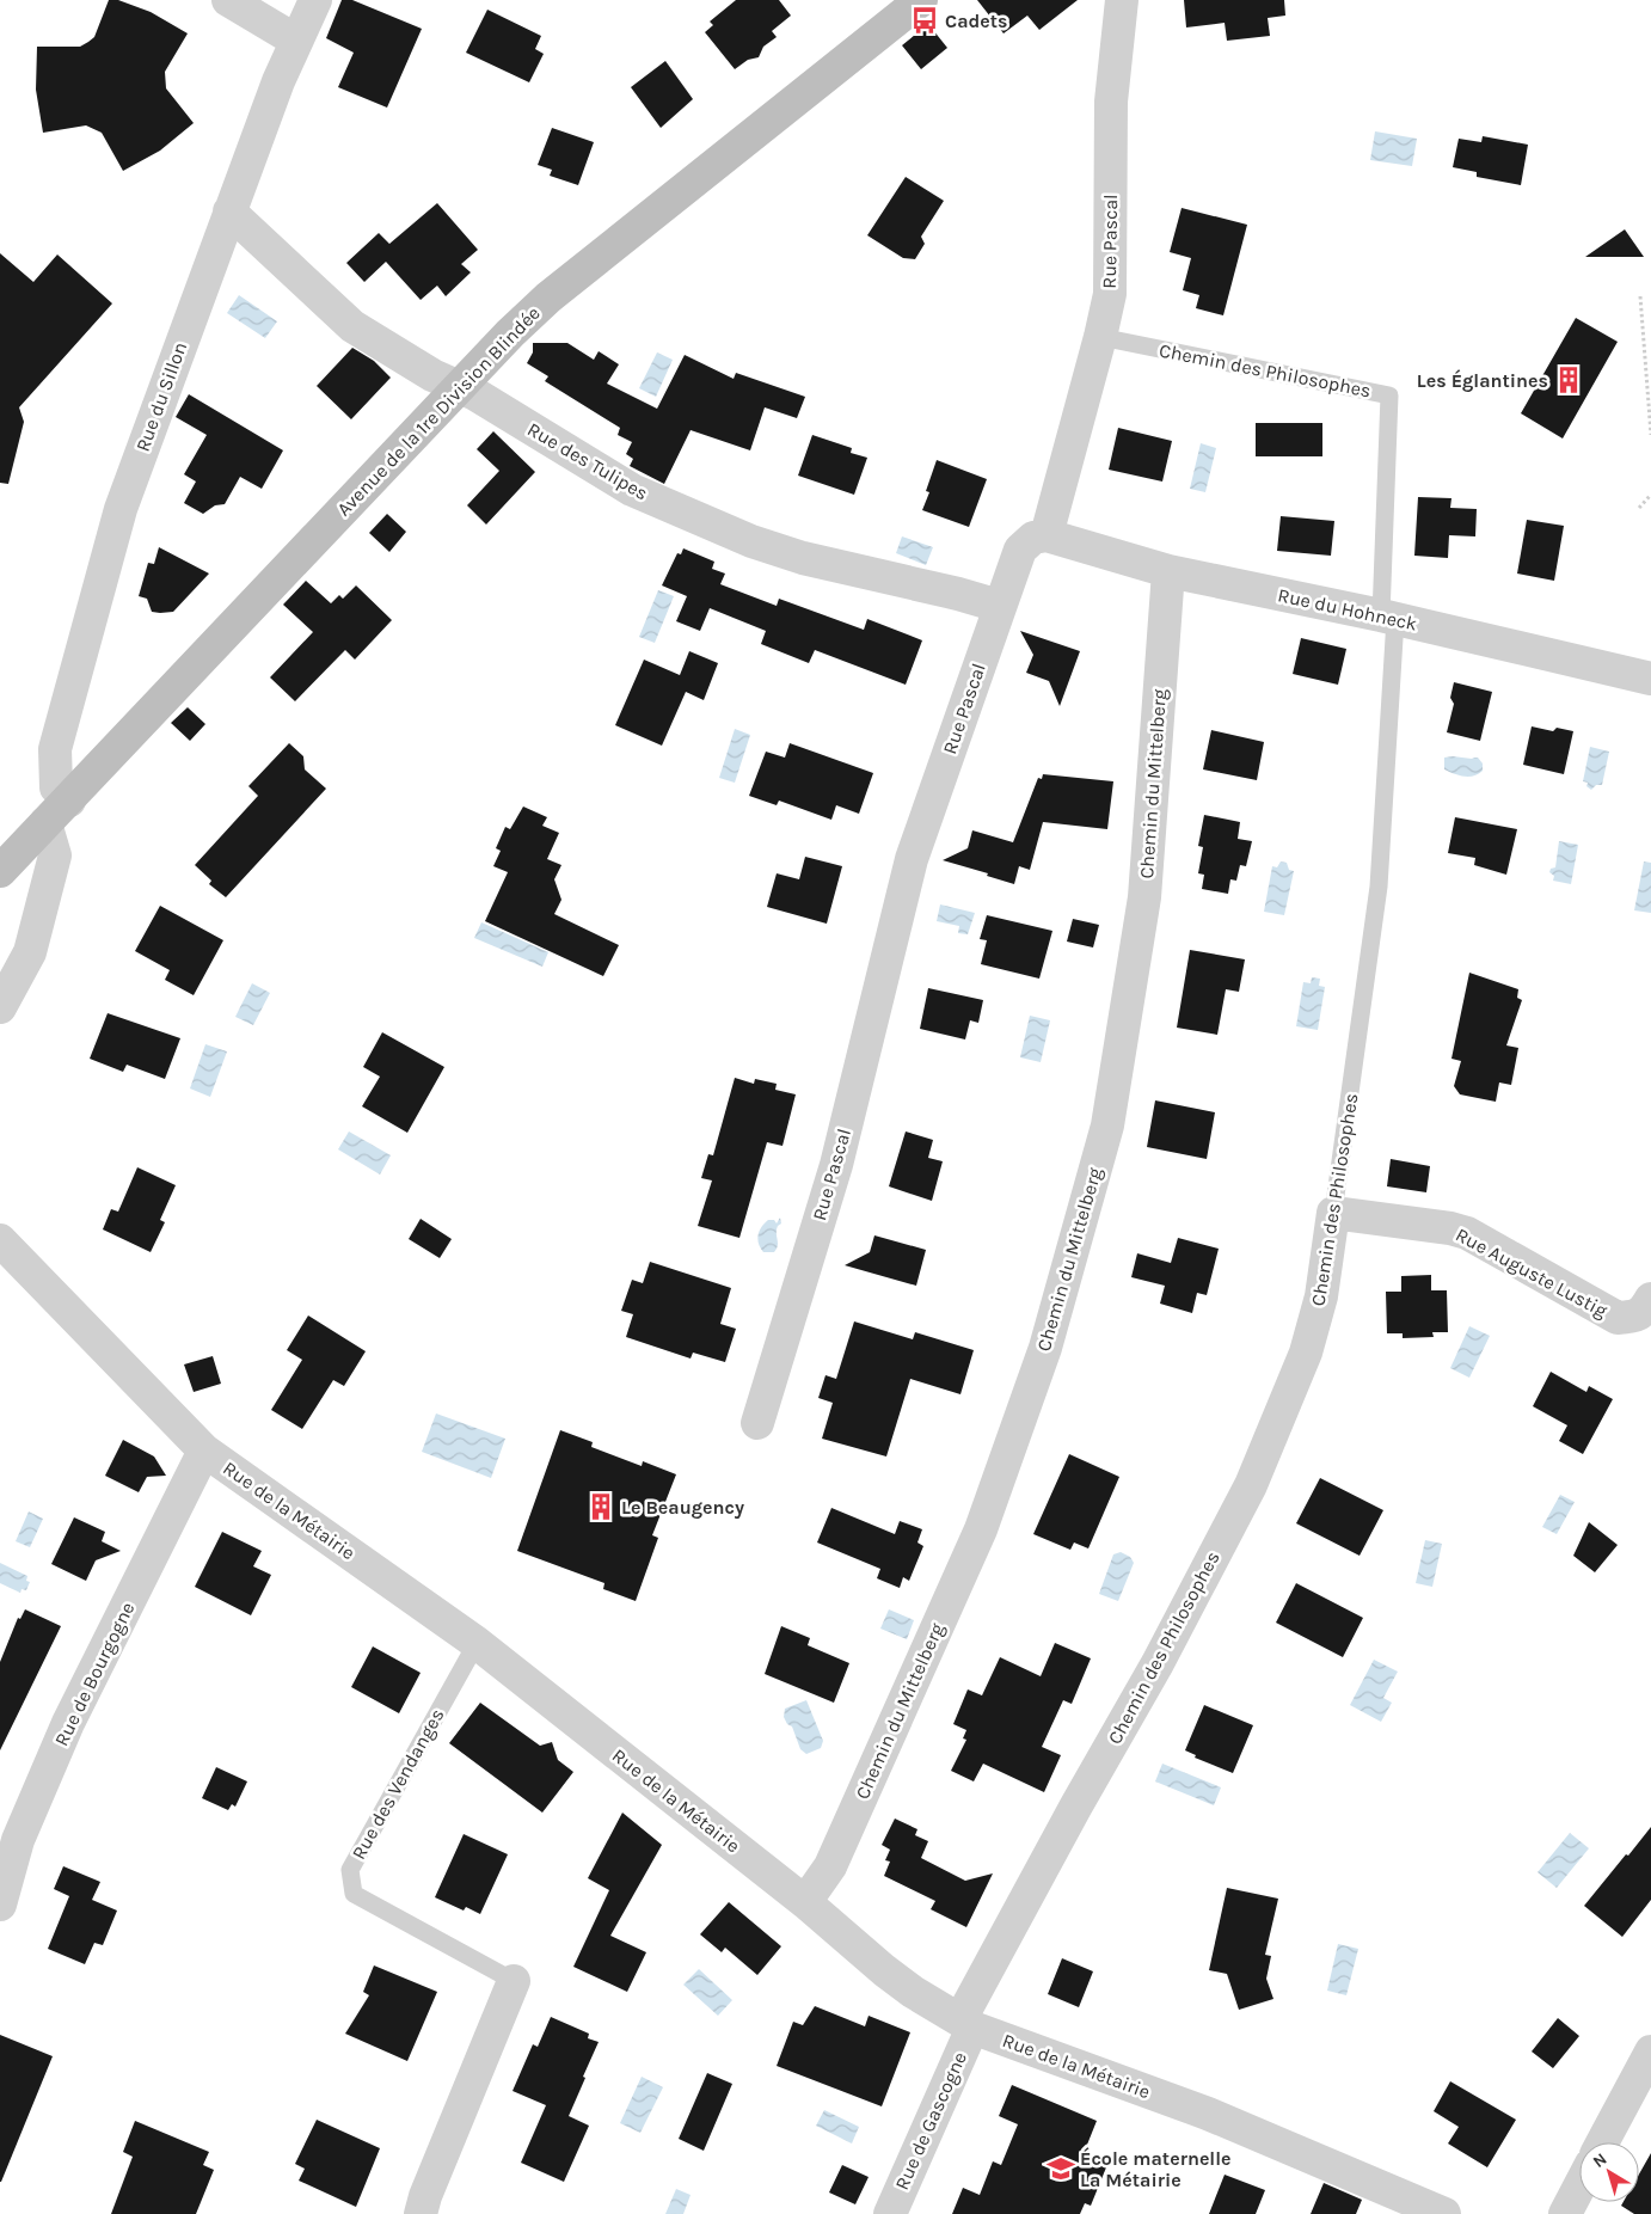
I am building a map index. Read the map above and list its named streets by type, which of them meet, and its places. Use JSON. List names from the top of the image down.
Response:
{
  "streets": {
    "main road": ["Avenue de la 1re Division Blindée"],
    "street": [
      "Rue Pascal",
      "Chemin des Philosophes",
      "Rue du Sillon",
      "Rue des Tulipes",
      "Rue du Hohneck",
      "Chemin du Mittelberg",
      "Rue Auguste Lustig",
      "Rue de la Métairie",
      "Rue de Bourgogne",
      "Rue des Vendanges",
      "Rue de Gascogne"
    ]
  },
  "crossings": [
    ["Rue Pascal", "Chemin des Philosophes"],
    ["Rue Pascal", "Rue des Tulipes"],
    ["Rue Pascal", "Rue du Hohneck"],
    ["Chemin des Philosophes", "Rue du Hohneck"],
    ["Chemin des Philosophes", "Rue Auguste Lustig"],
    ["Chemin des Philosophes", "Rue de la Métairie"],
    ["Chemin des Philosophes", "Rue de Gascogne"],
    ["Rue du Sillon", "Avenue de la 1re Division Blindée"],
    ["Rue du Sillon", "Rue des Tulipes"],
    ["Avenue de la 1re Division Blindée", "Rue des Tulipes"],
    ["Rue du Hohneck", "Chemin du Mittelberg"],
    ["Chemin du Mittelberg", "Rue de la Métairie"],
    ["Rue de la Métairie", "Rue de Bourgogne"],
    ["Rue de la Métairie", "Rue des Vendanges"],
    ["Rue de la Métairie", "Rue de Gascogne"]
  ],
  "places": {
    "bus stop": ["Cadets"],
    "building": ["Les Églantines", "Le Beaugency"],
    "school or university": ["École maternelle La Métairie"]
  },
  "north": "top left"
}
